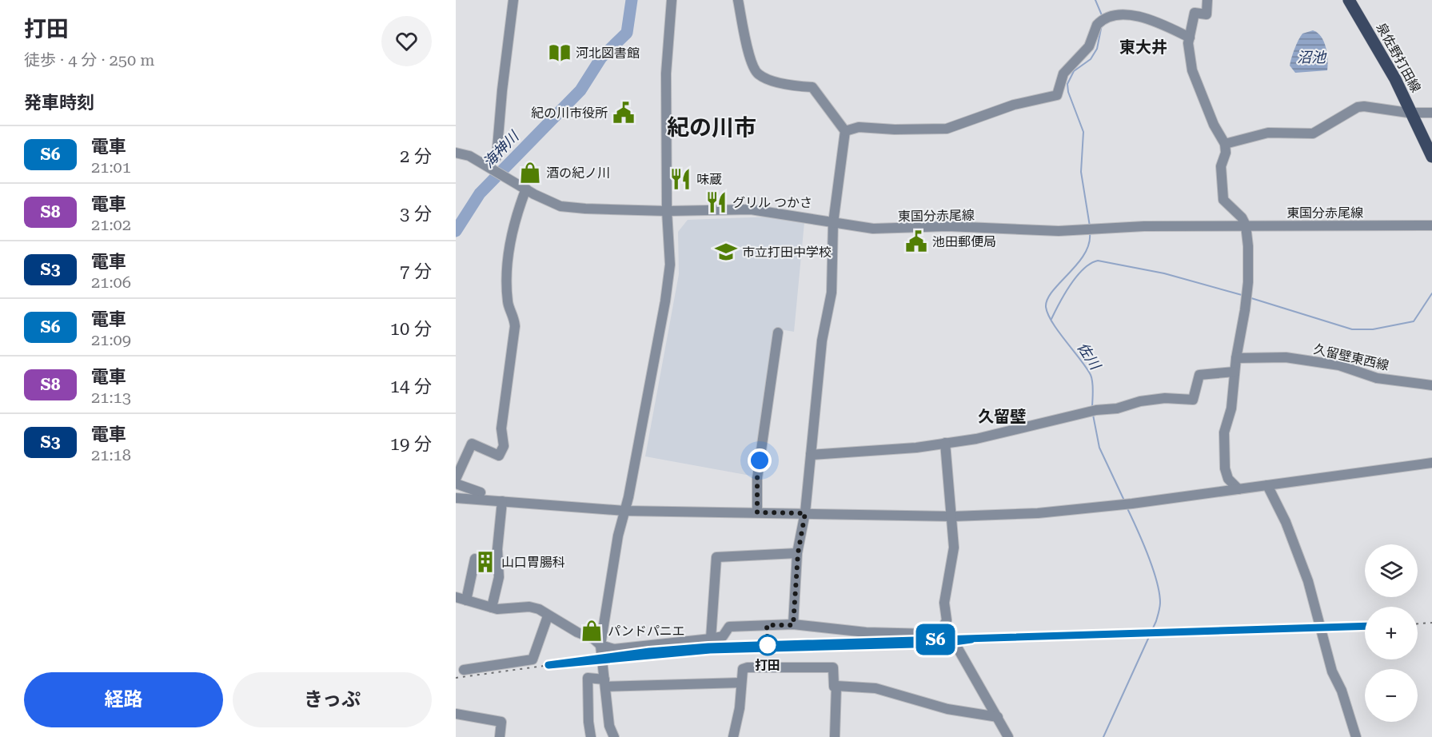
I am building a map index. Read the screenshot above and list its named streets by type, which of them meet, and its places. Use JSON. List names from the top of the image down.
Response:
{
  "streets": {
    "main road": ["泉佐野打田線"],
    "street": ["東国分赤尾線", "久留壁東西線"]
  },
  "districts": ["東大井", "紀の川市", "久留壁"],
  "water": ["沼池", "海神川", "佐川"],
  "places": {
    "library": ["河北図書館"],
    "public building": ["紀の川市役所", "池田郵便局"],
    "shop": ["酒の紀ノ川", "パンドパニエ"],
    "restaurant": ["味蔵", "グリル つかさ"],
    "school or university": ["市立打田中学校"],
    "building": ["山口胃腸科"],
    "other": ["打田"]
  },
  "page": {
    "heading": [
      ["打田", "徒歩 · 4 分 · 250 m"],
      "発車時刻"
    ],
    "on_map": "S6",
    "list": [
      {
        "mark": "S6",
        "name": "電車",
        "note": "21:01",
        "value": "2 分"
      },
      {
        "mark": "S8",
        "name": "電車",
        "note": "21:02",
        "value": "3 分"
      },
      {
        "mark": "S3",
        "name": "電車",
        "note": "21:06",
        "value": "7 分"
      },
      {
        "mark": "S6",
        "name": "電車",
        "note": "21:09",
        "value": "10 分"
      },
      {
        "mark": "S8",
        "name": "電車",
        "note": "21:13",
        "value": "14 分"
      },
      {
        "mark": "S3",
        "name": "電車",
        "note": "21:18",
        "value": "19 分"
      }
    ],
    "map_buttons": ["+", "−"],
    "buttons": ["経路", "きっぷ"]
  }
}
